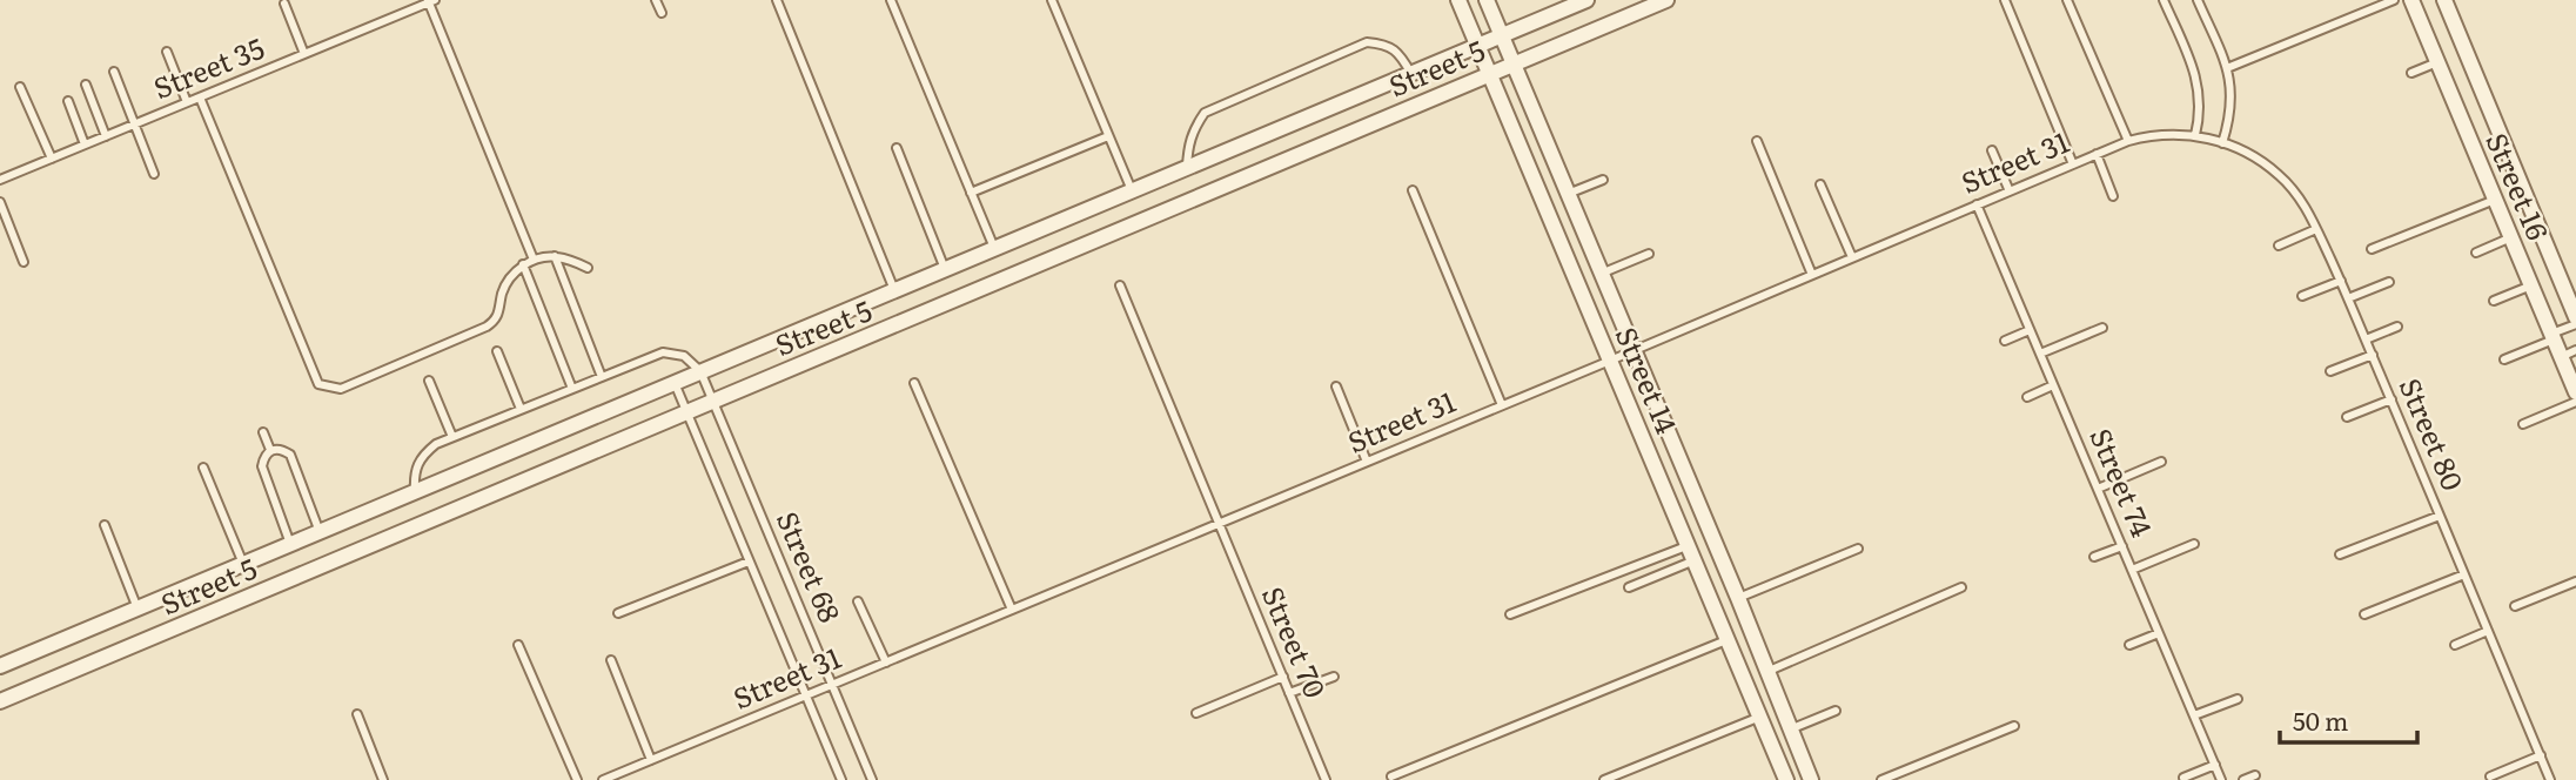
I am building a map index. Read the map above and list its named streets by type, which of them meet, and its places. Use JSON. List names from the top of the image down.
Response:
{
  "streets": {
    "street": ["Street 5", "Street 16", "Street 14"],
    "lane": [
      "Street 35",
      "Street 31",
      "Street 80",
      "Street 74",
      "Street 68",
      "Street 70"
    ]
  },
  "crossings": [
    ["Street 5", "Street 14"],
    ["Street 5", "Street 68"],
    ["Street 31", "Street 14"],
    ["Street 31", "Street 80"],
    ["Street 31", "Street 74"],
    ["Street 31", "Street 68"],
    ["Street 31", "Street 70"]
  ],
  "scale_bar": "50 m"
}
